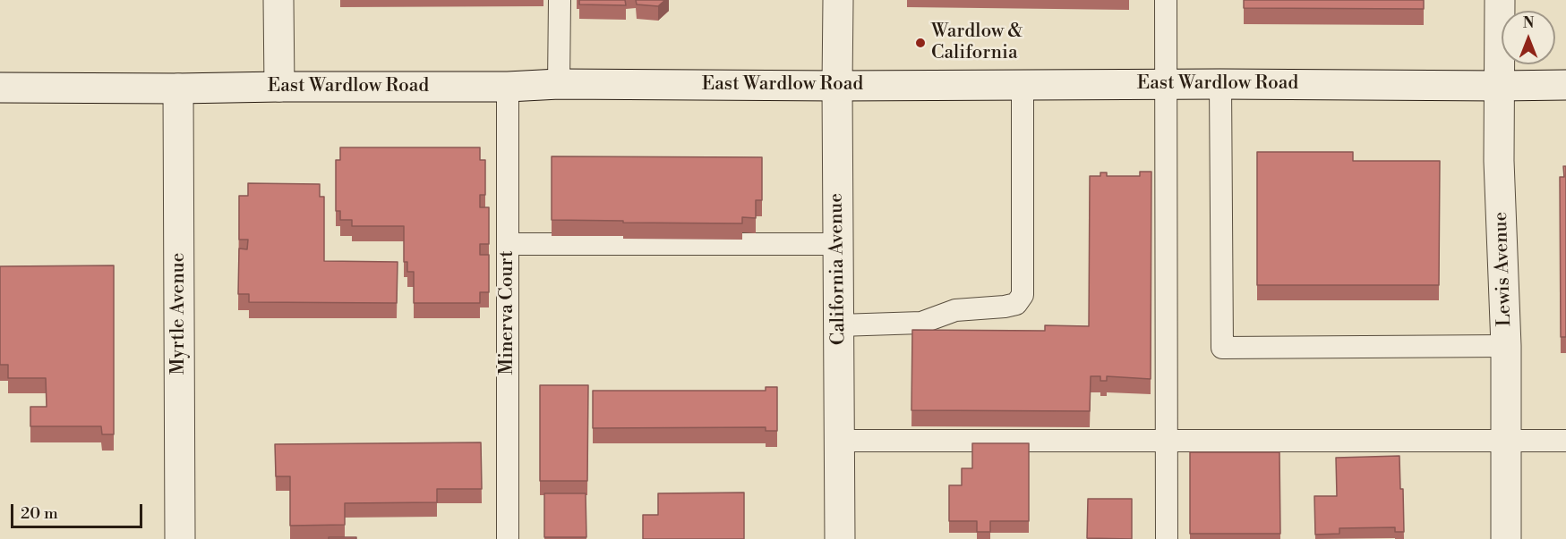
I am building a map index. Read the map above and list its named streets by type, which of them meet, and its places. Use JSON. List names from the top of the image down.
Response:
{
  "streets": {
    "street": [
      "East Wardlow Road",
      "California Avenue",
      "Lewis Avenue",
      "Myrtle Avenue"
    ],
    "lane": ["Minerva Court"]
  },
  "crossings": [
    ["East Wardlow Road", "California Avenue"],
    ["East Wardlow Road", "Lewis Avenue"],
    ["East Wardlow Road", "Minerva Court"],
    ["East Wardlow Road", "Myrtle Avenue"]
  ],
  "places": ["Wardlow & California"],
  "scale_bar": "20 m",
  "north": "top"
}
